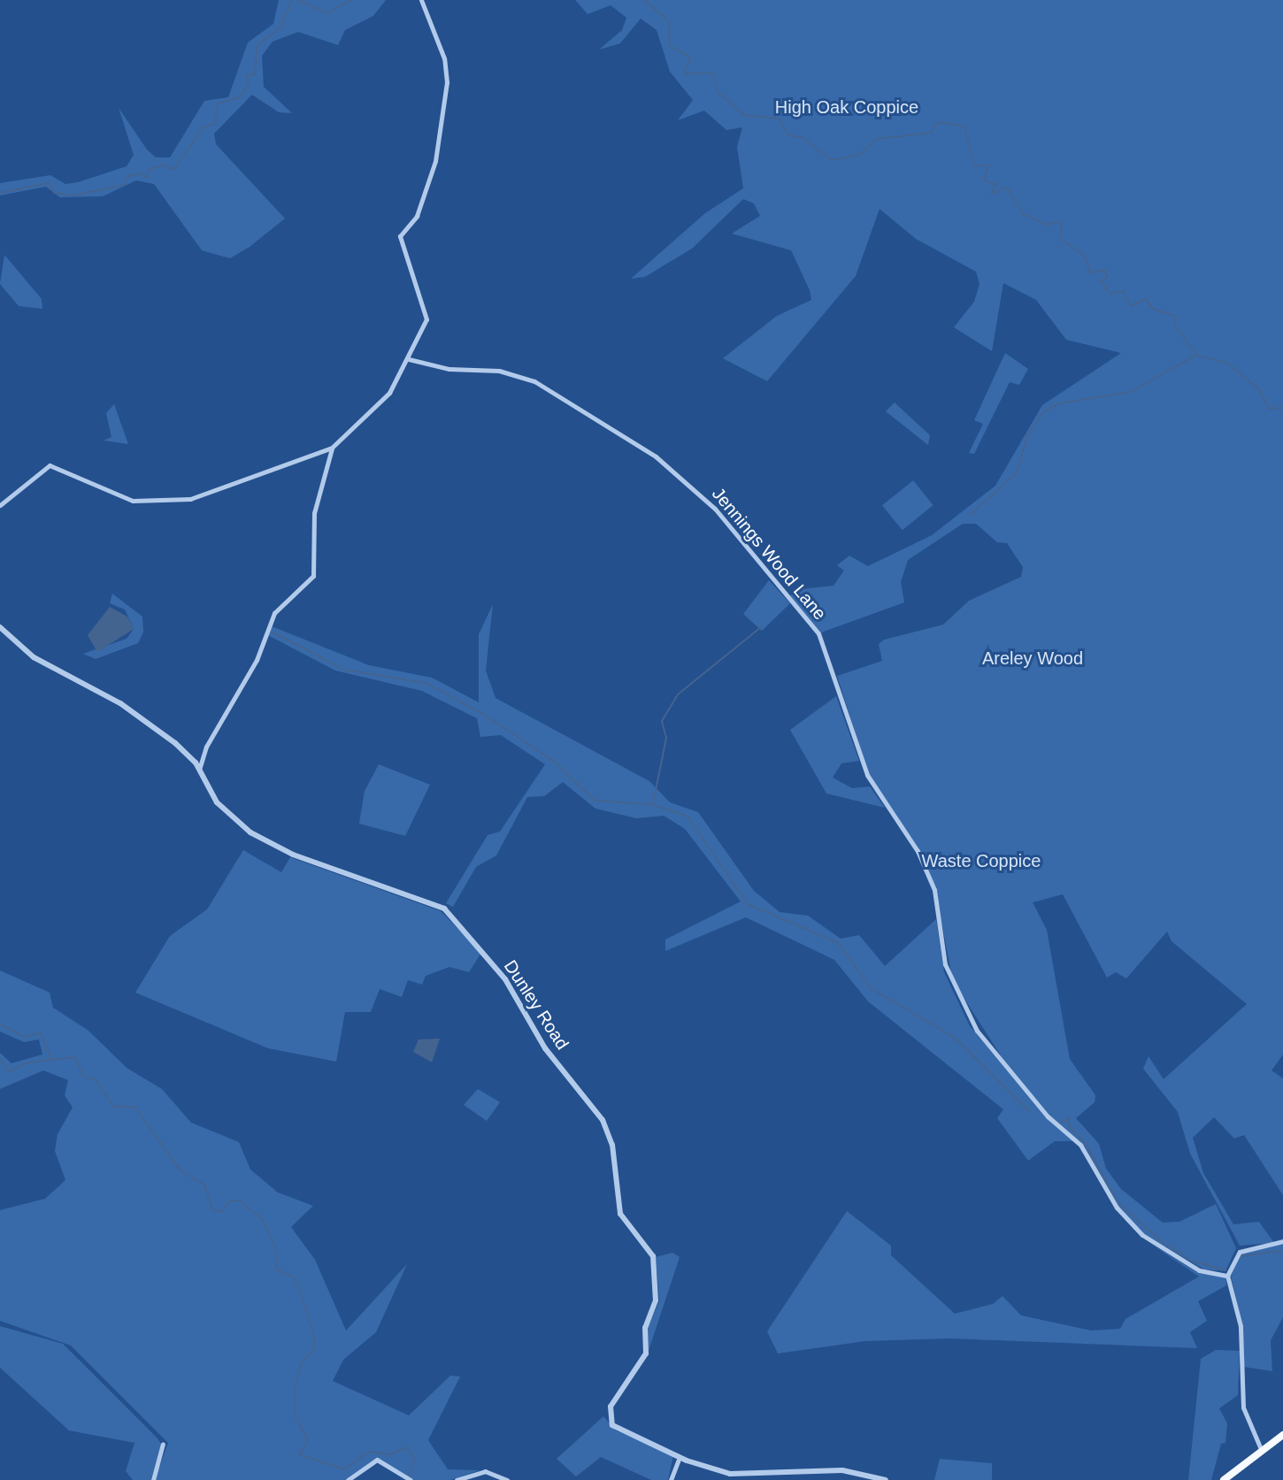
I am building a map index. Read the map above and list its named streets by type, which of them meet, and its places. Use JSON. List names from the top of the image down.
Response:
{
  "streets": {
    "street": ["Jennings Wood Lane", "Dunley Road"]
  },
  "parks": ["High Oak Coppice", "Areley Wood", "Waste Coppice"]
}
